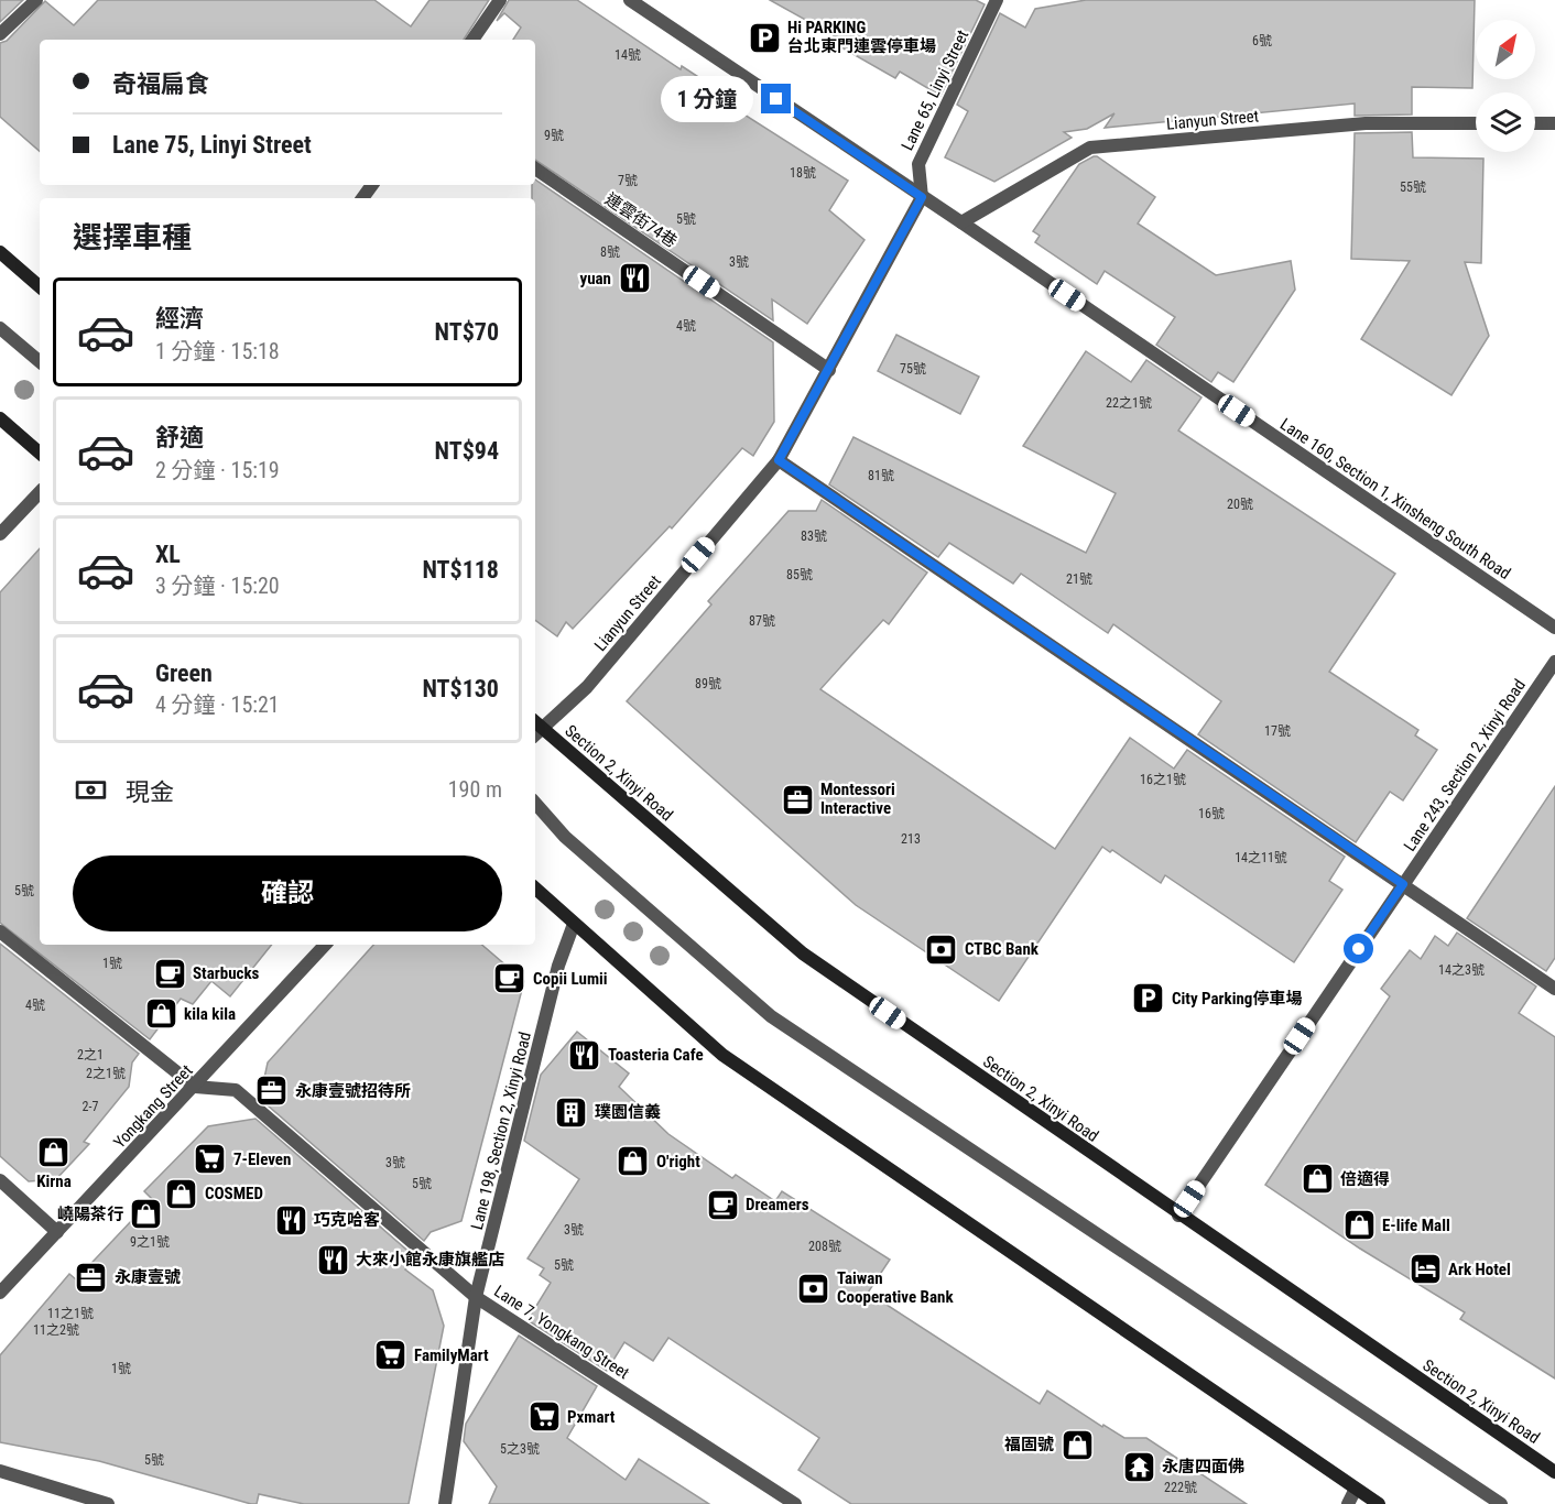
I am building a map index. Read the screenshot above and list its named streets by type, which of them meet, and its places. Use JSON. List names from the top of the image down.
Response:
{
  "streets": {
    "main road": ["Section 2, Xinyi Road"],
    "street": [
      "Lane 65, Linyi Street",
      "Lianyun Street",
      "連雲街74巷",
      "Lane 160, Section 1, Xinsheng South Road",
      "Lane 243, Section 2, Xinyi Road",
      "Yongkang Street",
      "Lane 198, Section 2, Xinyi Road",
      "Lane 7, Yongkang Street"
    ]
  },
  "crossings": [
    ["Lane 65, Linyi Street", "Lianyun Street"],
    ["Lane 65, Linyi Street", "Lane 160, Section 1, Xinsheng South Road"],
    ["Lianyun Street", "連雲街74巷"],
    ["Lianyun Street", "Lane 160, Section 1, Xinsheng South Road"],
    ["Lianyun Street", "Section 2, Xinyi Road"],
    ["Lane 243, Section 2, Xinyi Road", "Section 2, Xinyi Road"],
    ["Yongkang Street", "Lane 7, Yongkang Street"],
    ["Lane 198, Section 2, Xinyi Road", "Lane 7, Yongkang Street"]
  ],
  "places": {
    "parking": ["Hi PARKING 台北東門連雲停車場", "City Parking停車場"],
    "restaurant": [
      "yuan",
      "Toasteria Cafe",
      "巧克哈客",
      "大來小館永康旗艦店"
    ],
    "office": ["Montessori Interactive", "永康壹號招待所", "永康壹號"],
    "bank": ["CTBC Bank", "Taiwan Cooperative Bank"],
    "cafe": ["Starbucks", "Copii Lumii", "Dreamers"],
    "shop": [
      "kila kila",
      "Kirna",
      "O'right",
      "倍適得",
      "COSMED",
      "嶢陽茶行",
      "E-life Mall",
      "福固號"
    ],
    "building": ["璞園信義"],
    "supermarket": ["7-Eleven", "FamilyMart", "Pxmart"],
    "hotel": ["Ark Hotel"],
    "temple": ["永唐四面佛"]
  },
  "house_numbers": [
    "6號",
    "14號",
    "9號",
    "18號",
    "7號",
    "55號",
    "5號",
    "8號",
    "3號",
    "4號",
    "75號",
    "22之1號",
    "81號",
    "20號",
    "83號",
    "85號",
    "21號",
    "87號",
    "89號",
    "17號",
    "16之1號",
    "16號",
    "213",
    "14之11號",
    "5號",
    "1號",
    "14之3號",
    "4號",
    "2之1",
    "2之1號",
    "2-7",
    "3號",
    "5號",
    "3號",
    "9之1號",
    "208號",
    "5號",
    "11之1號",
    "11之2號",
    "1號",
    "5之3號",
    "5號",
    "222號"
  ],
  "north": "top right",
  "page": {
    "banner": ["奇福扁食", "Lane 75, Linyi Street"],
    "bubble": "1 分鐘",
    "heading": "選擇車種",
    "list": [
      {
        "name": "經濟",
        "note": "1 分鐘 · 15:18",
        "value": "NT$70"
      },
      {
        "name": "舒適",
        "note": "2 分鐘 · 15:19",
        "value": "NT$94"
      },
      {
        "name": "XL",
        "note": "3 分鐘 · 15:20",
        "value": "NT$118"
      },
      {
        "name": "Green",
        "note": "4 分鐘 · 15:21",
        "value": "NT$130"
      }
    ],
    "pay": ["現金", "190 m"],
    "buttons": "確認"
  }
}
